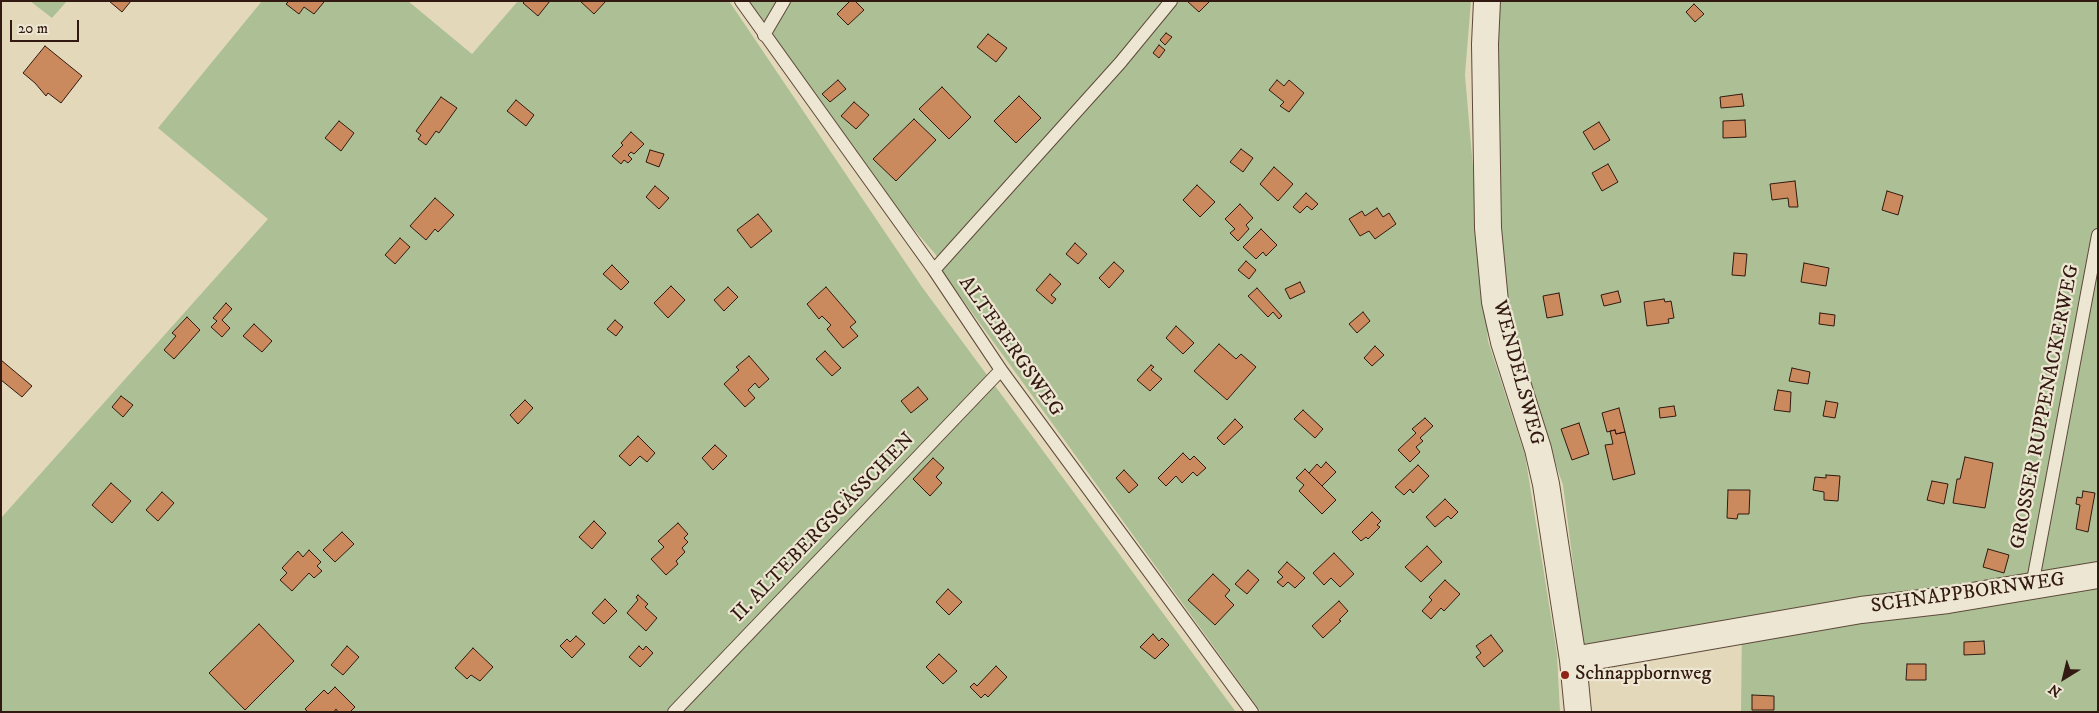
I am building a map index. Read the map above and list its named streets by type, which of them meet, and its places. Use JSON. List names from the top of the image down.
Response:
{
  "streets": {
    "street": ["WENDELSWEG", "SCHNAPPBORNWEG"],
    "lane": ["ALTEBERGSWEG", "GROSSER RUPPENACKERWEG", "II. ALTEBERGSGÄSSCHEN"]
  },
  "crossings": [
    ["ALTEBERGSWEG", "II. ALTEBERGSGÄSSCHEN"],
    ["WENDELSWEG", "SCHNAPPBORNWEG"],
    ["GROSSER RUPPENACKERWEG", "SCHNAPPBORNWEG"]
  ],
  "places": ["Schnappbornweg"],
  "scale_bar": "20 m",
  "north": "bottom left"
}
